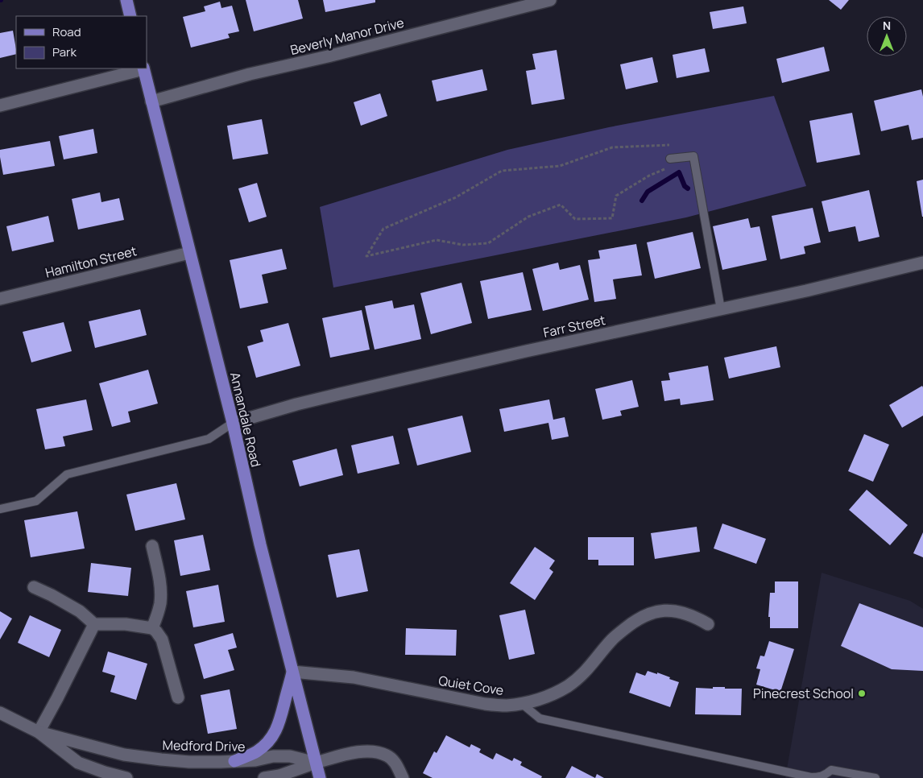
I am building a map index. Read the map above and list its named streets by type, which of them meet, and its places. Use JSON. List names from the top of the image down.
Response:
{
  "streets": {
    "main road": ["Annandale Road"],
    "street": [
      "Beverly Manor Drive",
      "Hamilton Street",
      "Farr Street",
      "Quiet Cove",
      "Medford Drive"
    ]
  },
  "crossings": [
    ["Beverly Manor Drive", "Annandale Road"],
    ["Hamilton Street", "Annandale Road"],
    ["Farr Street", "Annandale Road"],
    ["Annandale Road", "Quiet Cove"],
    ["Annandale Road", "Medford Drive"]
  ],
  "places": ["Pinecrest School"],
  "legend": ["Road", "Park"],
  "north": "top"
}
